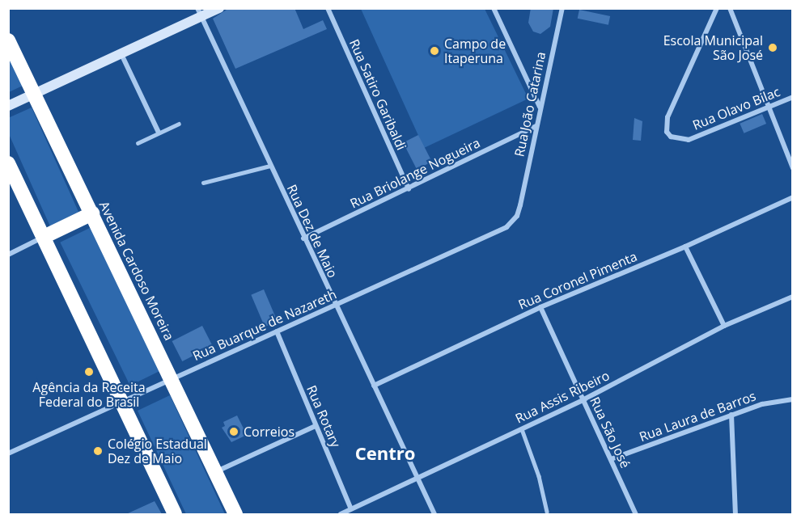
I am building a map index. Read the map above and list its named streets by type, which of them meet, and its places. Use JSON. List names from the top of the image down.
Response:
{
  "streets": {
    "highway": ["Avenida Cardoso Moreira"],
    "street": [
      "Rua Satiro Garibaldi",
      "Rua João Catarina",
      "Rua Olavo Bilac",
      "Rua Briolange Nogueira",
      "Rua Dez de Maio",
      "Rua Coronel Pimenta",
      "Rua Buarque de Nazareth",
      "Rua Assis Ribeiro",
      "Rua Rotary",
      "Rua Laura de Barros",
      "Rua São José"
    ]
  },
  "crossings": [
    ["Rua Satiro Garibaldi", "Rua Briolange Nogueira"],
    ["Rua João Catarina", "Rua Briolange Nogueira"],
    ["Rua João Catarina", "Rua Buarque de Nazareth"],
    ["Rua Briolange Nogueira", "Rua Dez de Maio"],
    ["Rua Dez de Maio", "Rua Coronel Pimenta"],
    ["Rua Dez de Maio", "Rua Buarque de Nazareth"],
    ["Rua Dez de Maio", "Rua Assis Ribeiro"],
    ["Avenida Cardoso Moreira", "Rua Buarque de Nazareth"],
    ["Rua Coronel Pimenta", "Rua São José"],
    ["Rua Buarque de Nazareth", "Rua Rotary"],
    ["Rua Assis Ribeiro", "Rua Rotary"],
    ["Rua Assis Ribeiro", "Rua São José"],
    ["Rua Laura de Barros", "Rua São José"]
  ],
  "districts": ["Centro"],
  "places": [
    "Escola Municipal São José",
    "Campo de Itaperuna",
    "Agência da Receita Federal do Brasil",
    "Correios",
    "Colégio Estadual Dez de Maio"
  ]
}
